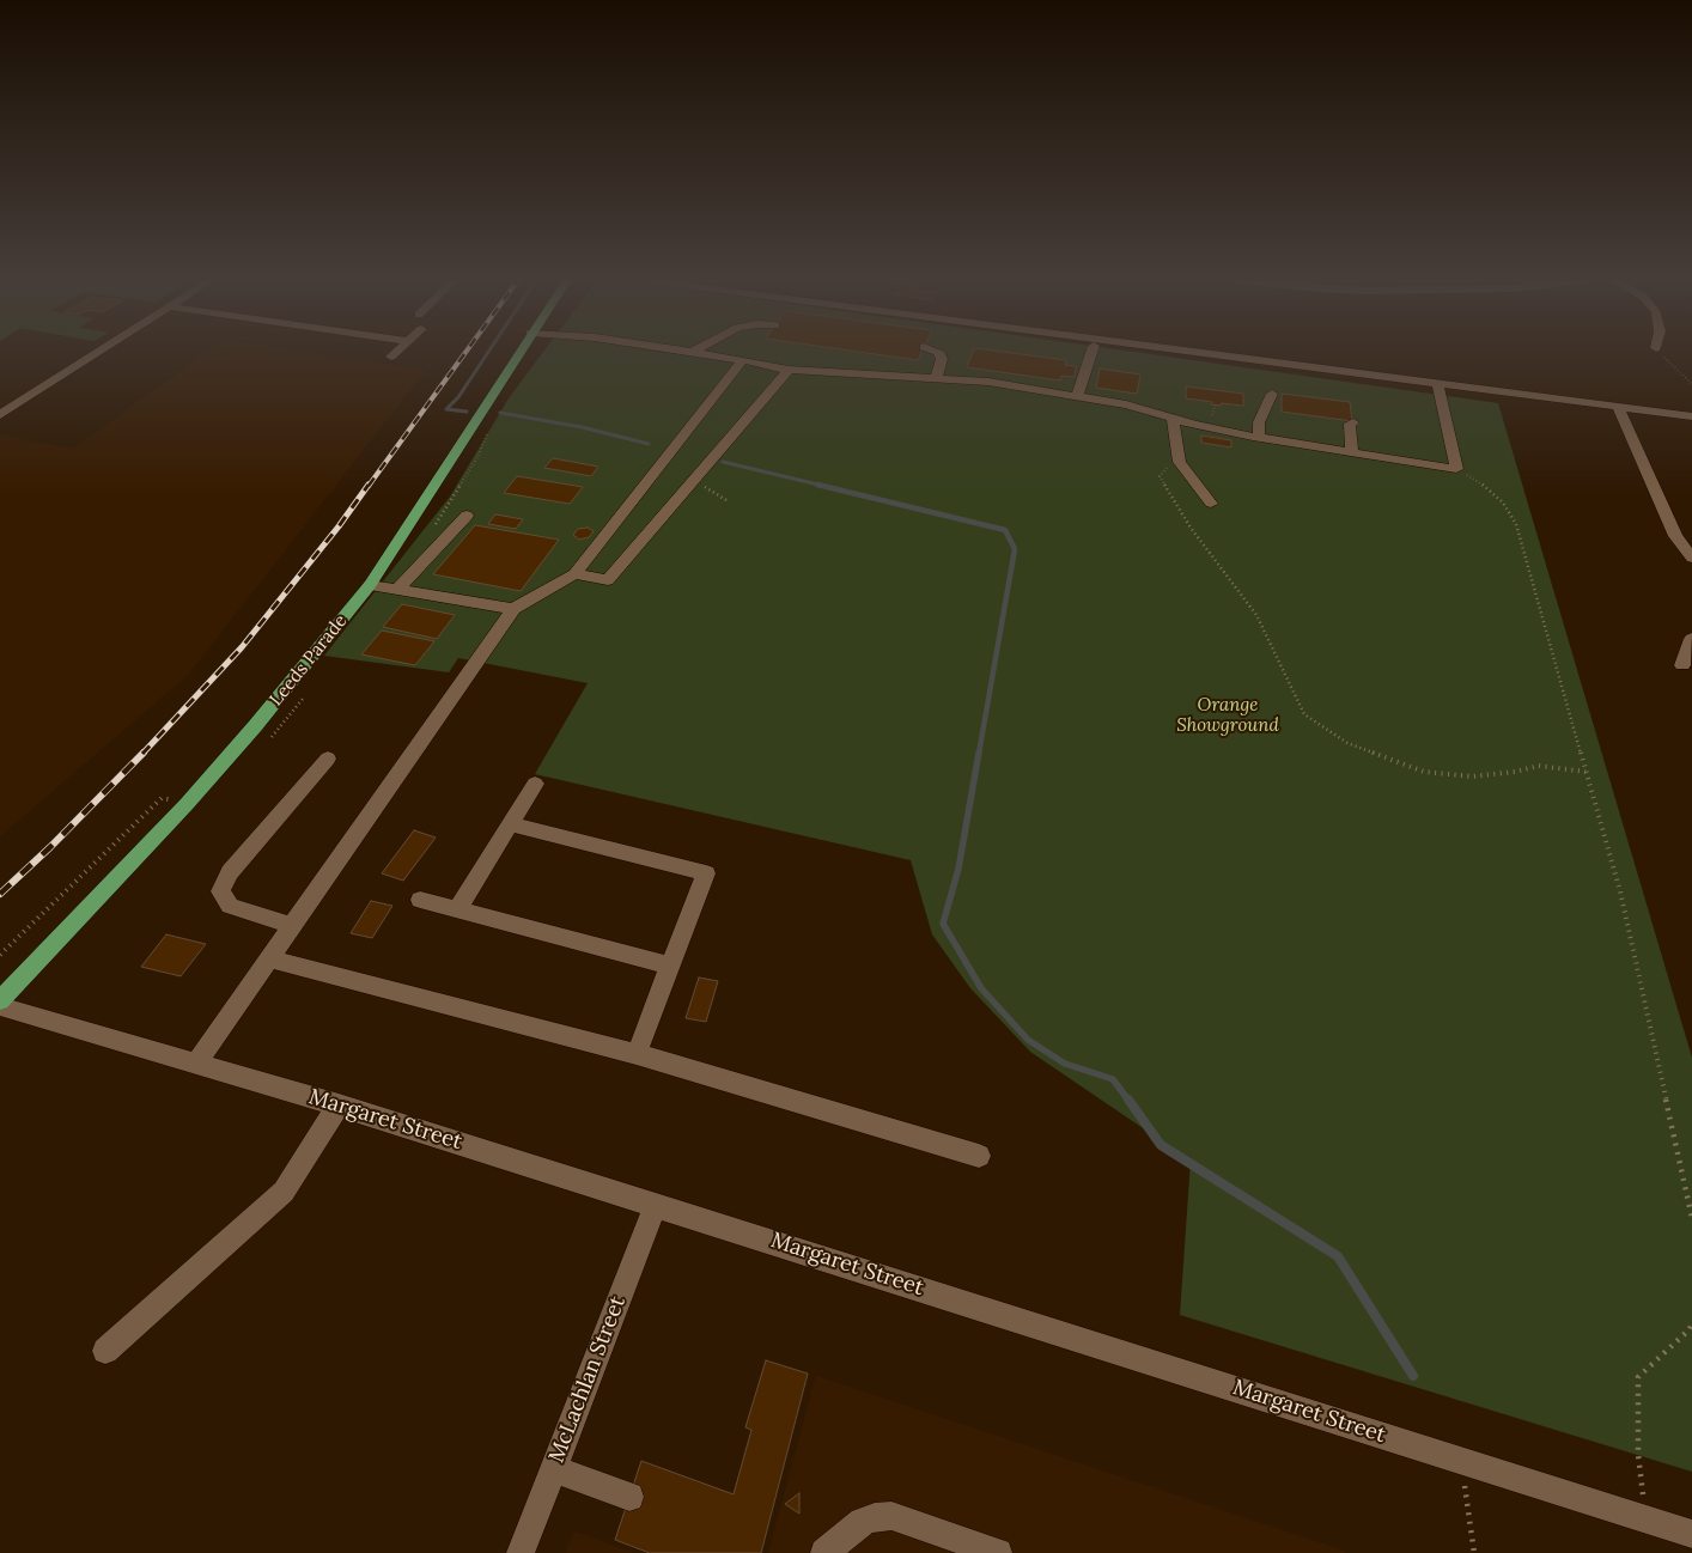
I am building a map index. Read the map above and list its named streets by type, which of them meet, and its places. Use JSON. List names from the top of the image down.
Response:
{
  "streets": {
    "main road": ["Leeds Parade"],
    "street": ["Margaret Street", "McLachlan Street"]
  },
  "crossings": [
    ["Margaret Street", "McLachlan Street"]
  ],
  "parks": ["Orange Showground"]
}
